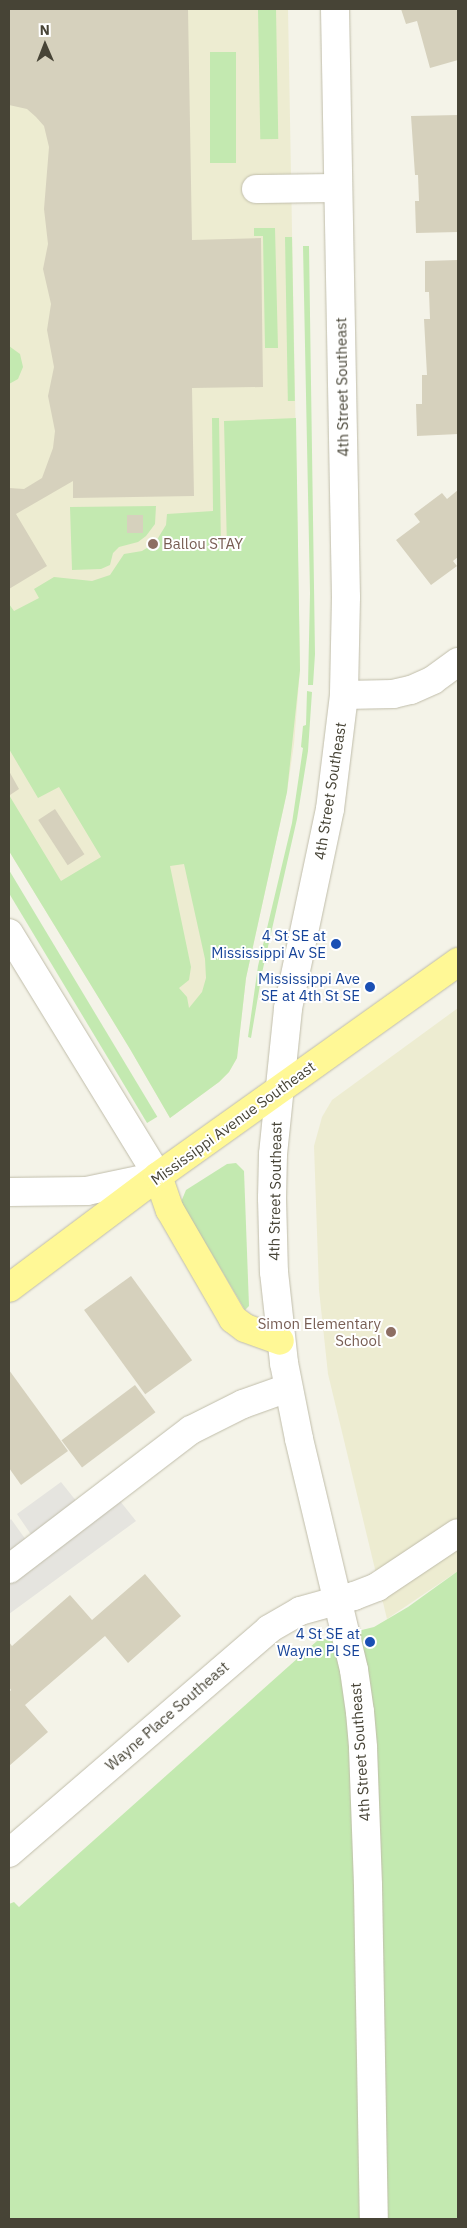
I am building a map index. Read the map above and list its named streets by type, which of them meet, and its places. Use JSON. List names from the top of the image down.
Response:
{
  "streets": {
    "main road": ["Mississippi Avenue Southeast"],
    "street": ["4th Street Southeast", "Wayne Place Southeast"]
  },
  "crossings": [
    ["4th Street Southeast", "Mississippi Avenue Southeast"],
    ["4th Street Southeast", "Wayne Place Southeast"]
  ],
  "places": [
    "Ballou STAY",
    "4 St SE at Mississippi Av SE",
    "Mississippi Ave SE at 4th St SE",
    "Simon Elementary School",
    "4 St SE at Wayne Pl SE"
  ],
  "north": "top"
}
